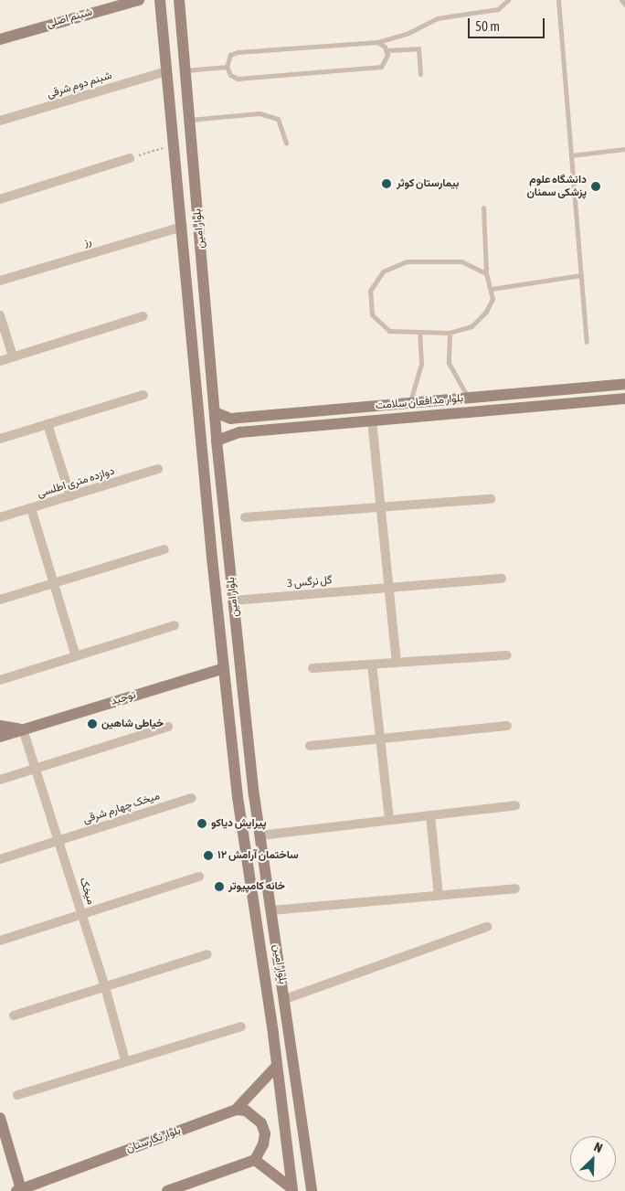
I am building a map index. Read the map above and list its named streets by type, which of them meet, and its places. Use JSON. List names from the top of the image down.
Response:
{
  "streets": {
    "main road": [
      "شبنم اصلی",
      "بلوار امین",
      "بلوار مدافعان سلامت",
      "توحید",
      "بلوار نگارستان"
    ],
    "street": [
      "شبنم دوم شرقی",
      "رز",
      "دوازده متری اطلسی",
      "گل نرگس 3",
      "میخک چهارم شرقی",
      "میخک"
    ]
  },
  "crossings": [
    ["شبنم دوم شرقی", "بلوار امین"],
    ["بلوار امین", "رز"],
    ["بلوار امین", "بلوار مدافعان سلامت"],
    ["بلوار امین", "گل نرگس 3"],
    ["بلوار امین", "توحید"],
    ["بلوار امین", "بلوار نگارستان"],
    ["توحید", "میخک"],
    ["میخک چهارم شرقی", "میخک"]
  ],
  "places": [
    "بیمارستان کوثر",
    "دانشگاه علوم پزشکی سمنان",
    "خیاطی شاهین",
    "پیرایش دیاکو",
    "ساختمان آرامش ۱۲",
    "خانه کامپیوتر"
  ],
  "scale_bar": "50 m",
  "north": "top right"
}
